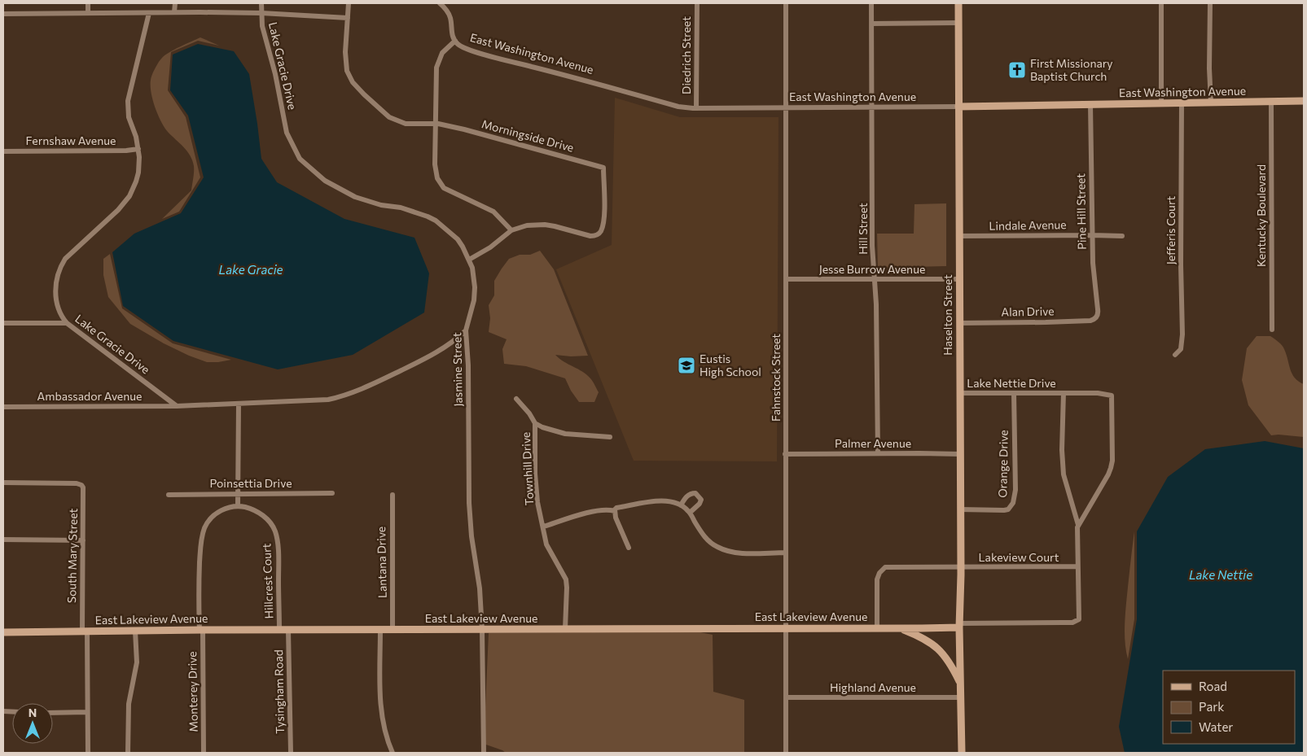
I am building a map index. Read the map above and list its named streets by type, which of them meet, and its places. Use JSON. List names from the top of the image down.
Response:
{
  "streets": {
    "street": [
      "East Washington Avenue",
      "Diedrich Street",
      "Lake Gracie Drive",
      "Morningside Drive",
      "Fernshaw Avenue",
      "Pine Hill Street",
      "Kentucky Boulevard",
      "Lindale Avenue",
      "Hill Street",
      "Jefferis Court",
      "Jesse Burrow Avenue",
      "Alan Drive",
      "Haselton Street",
      "Jasmine Street",
      "Fahnstock Street",
      "Lake Nettie Drive",
      "Ambassador Avenue",
      "Palmer Avenue",
      "Orange Drive",
      "Townhill Drive",
      "Poinsettia Drive",
      "South Mary Street",
      "Lakeview Court",
      "Lantana Drive",
      "Hillcrest Court",
      "East Lakeview Avenue",
      "Highland Avenue",
      "Monterey Drive",
      "Tysingham Road"
    ]
  },
  "crossings": [
    ["East Washington Avenue", "Diedrich Street"],
    ["East Washington Avenue", "Pine Hill Street"],
    ["East Washington Avenue", "Kentucky Boulevard"],
    ["East Washington Avenue", "Hill Street"],
    ["East Washington Avenue", "Jefferis Court"],
    ["East Washington Avenue", "Haselton Street"],
    ["East Washington Avenue", "Fahnstock Street"],
    ["Lake Gracie Drive", "Fernshaw Avenue"],
    ["Lake Gracie Drive", "Jasmine Street"],
    ["Lake Gracie Drive", "Ambassador Avenue"],
    ["Pine Hill Street", "Lindale Avenue"],
    ["Pine Hill Street", "Alan Drive"],
    ["Lindale Avenue", "Haselton Street"],
    ["Hill Street", "Jesse Burrow Avenue"],
    ["Hill Street", "Palmer Avenue"],
    ["Jesse Burrow Avenue", "Haselton Street"],
    ["Jesse Burrow Avenue", "Fahnstock Street"],
    ["Alan Drive", "Haselton Street"],
    ["Haselton Street", "Lake Nettie Drive"],
    ["Haselton Street", "Palmer Avenue"],
    ["Haselton Street", "Orange Drive"],
    ["Haselton Street", "Lakeview Court"],
    ["Haselton Street", "East Lakeview Avenue"],
    ["Haselton Street", "Highland Avenue"],
    ["Jasmine Street", "East Lakeview Avenue"],
    ["Fahnstock Street", "Palmer Avenue"],
    ["Fahnstock Street", "East Lakeview Avenue"],
    ["Fahnstock Street", "Highland Avenue"],
    ["Lake Nettie Drive", "Orange Drive"],
    ["Townhill Drive", "East Lakeview Avenue"],
    ["South Mary Street", "East Lakeview Avenue"],
    ["Lakeview Court", "East Lakeview Avenue"],
    ["Lantana Drive", "East Lakeview Avenue"],
    ["Hillcrest Court", "East Lakeview Avenue"],
    ["East Lakeview Avenue", "Monterey Drive"],
    ["East Lakeview Avenue", "Tysingham Road"]
  ],
  "water": ["Lake Gracie", "Lake Nettie"],
  "places": {
    "church": ["First Missionary Baptist Church"],
    "school or university": ["Eustis High School"]
  },
  "legend": ["Road", "Park", "Water"],
  "north": "top"
}
